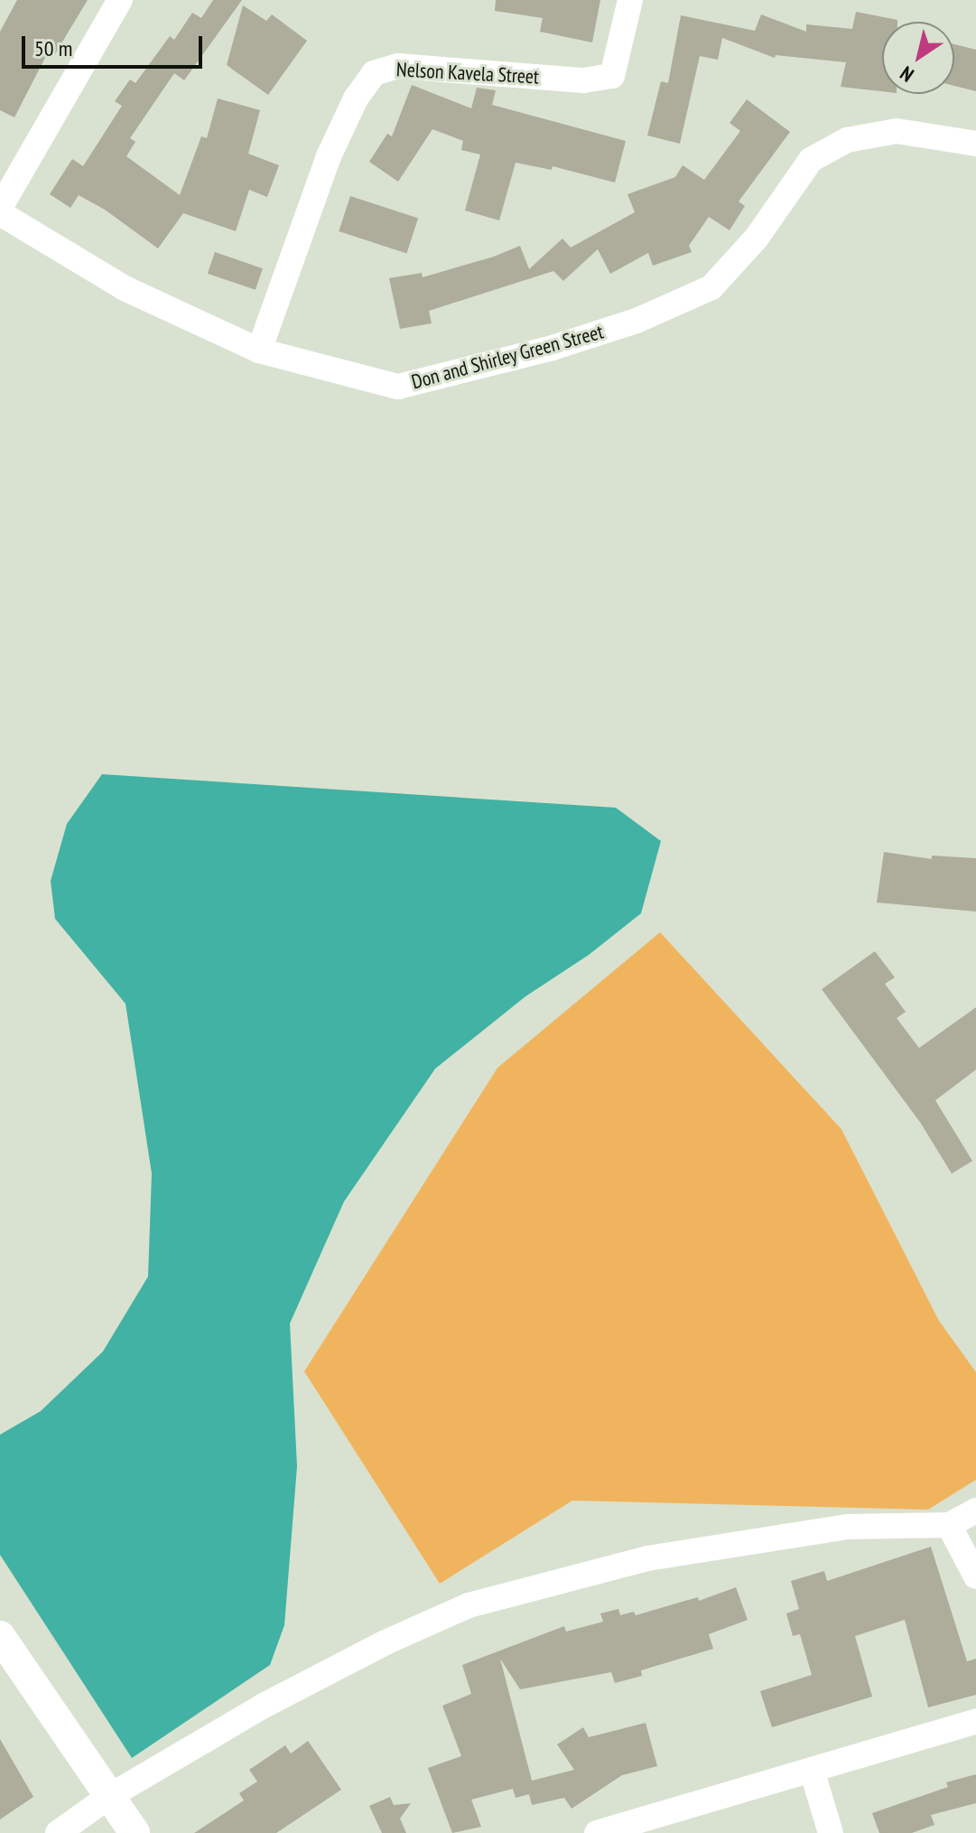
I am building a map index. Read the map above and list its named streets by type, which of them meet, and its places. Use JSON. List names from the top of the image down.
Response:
{
  "streets": {
    "street": ["Nelson Kavela Street", "Don and Shirley Green Street"]
  },
  "crossings": [
    ["Nelson Kavela Street", "Don and Shirley Green Street"]
  ],
  "scale_bar": "50 m",
  "north": "bottom left"
}
